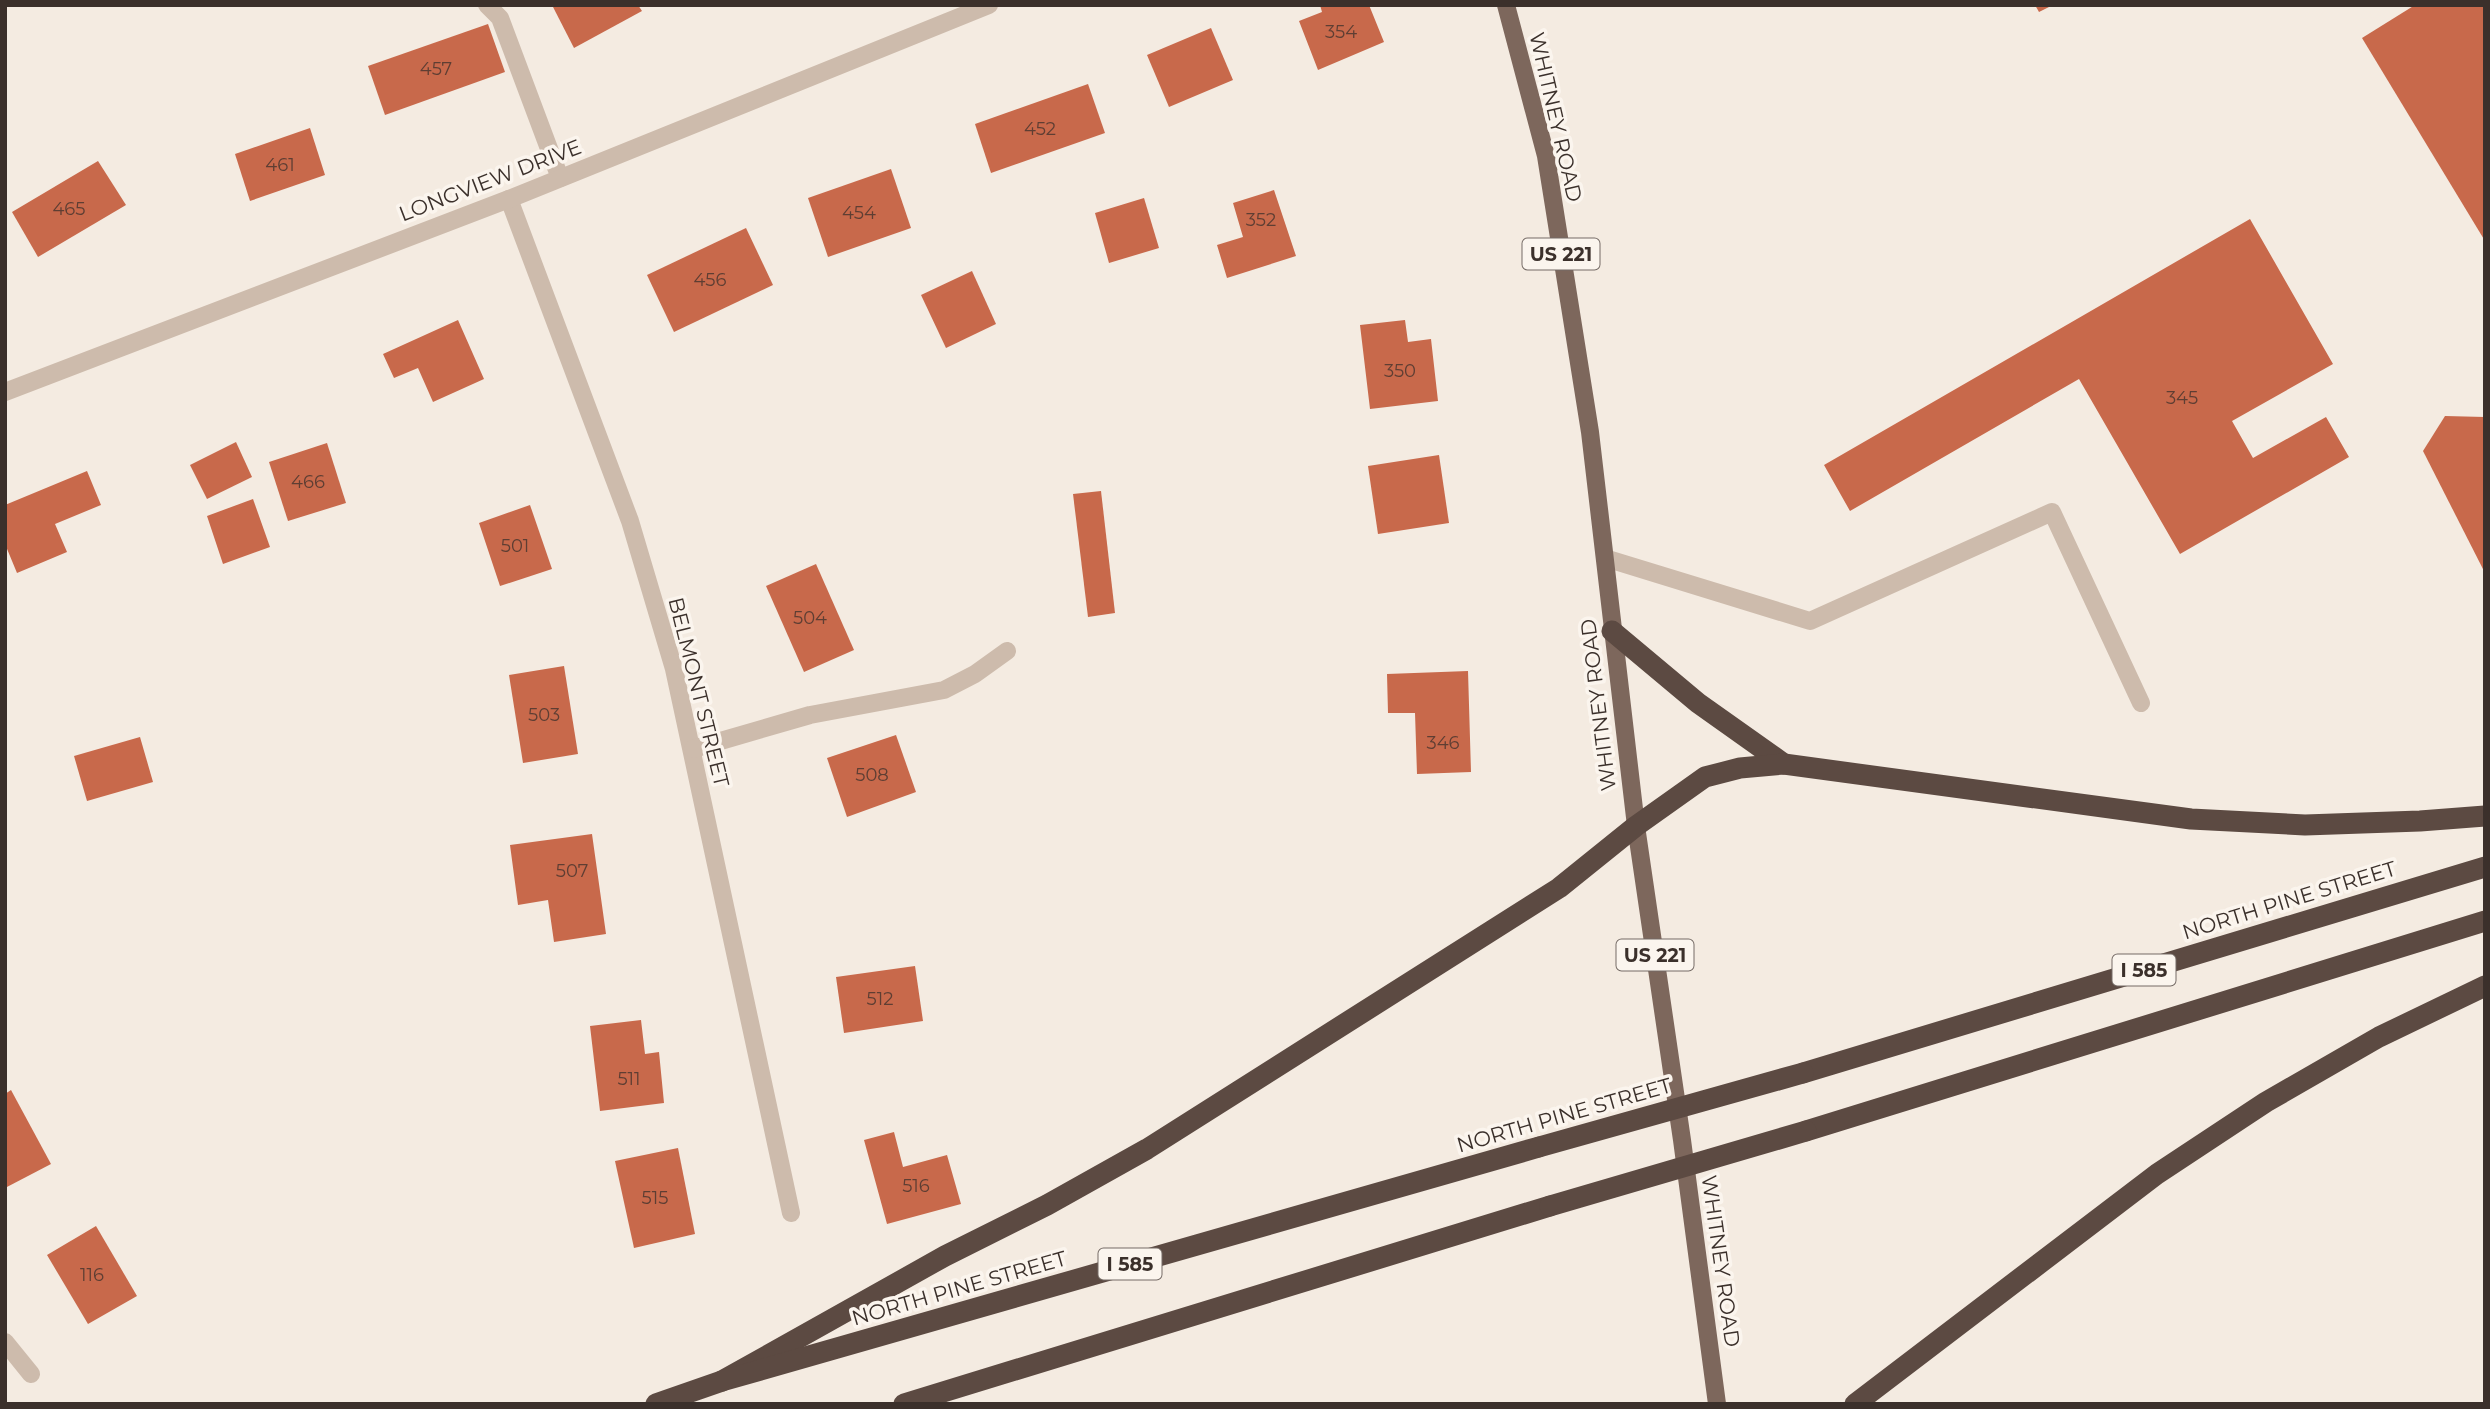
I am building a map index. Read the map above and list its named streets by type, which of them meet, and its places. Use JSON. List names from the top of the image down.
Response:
{
  "streets": {
    "highway": ["NORTH PINE STREET", "I 585"],
    "main road": ["WHITNEY ROAD", "US 221"],
    "street": ["LONGVIEW DRIVE", "BELMONT STREET"]
  },
  "crossings": [
    ["LONGVIEW DRIVE", "BELMONT STREET"]
  ],
  "house_numbers": [
    "354",
    "457",
    "452",
    "461",
    "465",
    "454",
    "352",
    "456",
    "350",
    "345",
    "466",
    "501",
    "504",
    "503",
    "346",
    "508",
    "507",
    "512",
    "511",
    "516",
    "515",
    "116"
  ]
}
